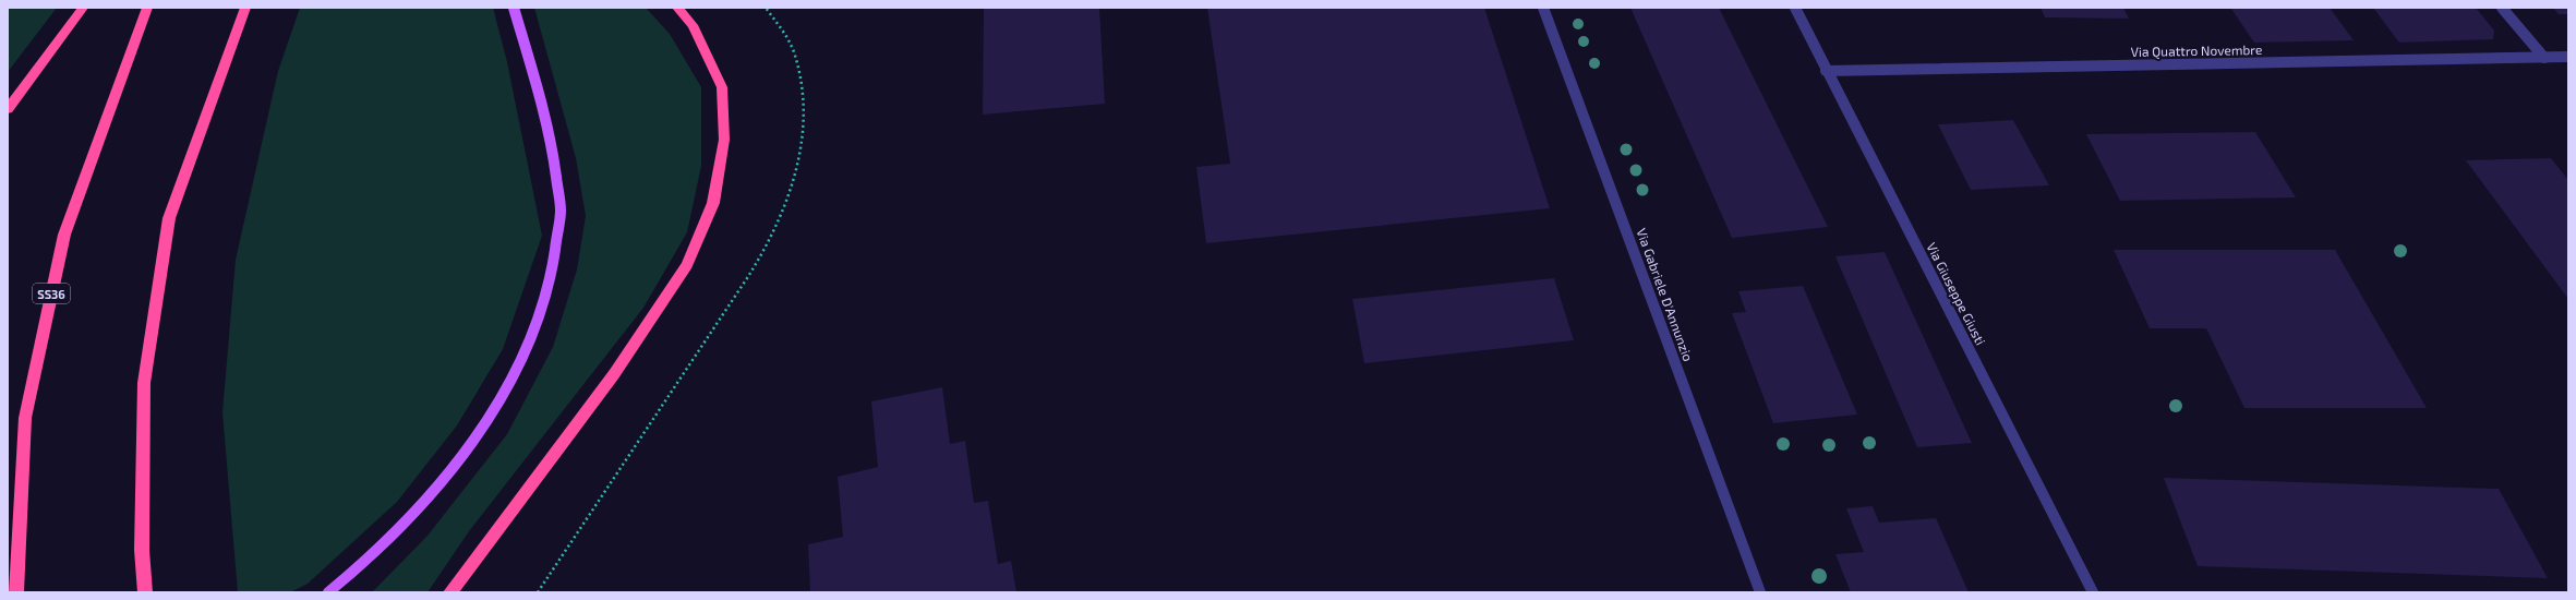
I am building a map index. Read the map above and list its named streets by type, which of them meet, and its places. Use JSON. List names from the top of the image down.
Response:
{
  "streets": {
    "highway": ["SS36"],
    "street": ["Via Quattro Novembre", "Via Giuseppe Giusti", "Via Gabriele D'Annunzio"]
  },
  "crossings": [
    ["Via Quattro Novembre", "Via Giuseppe Giusti"]
  ]
}
